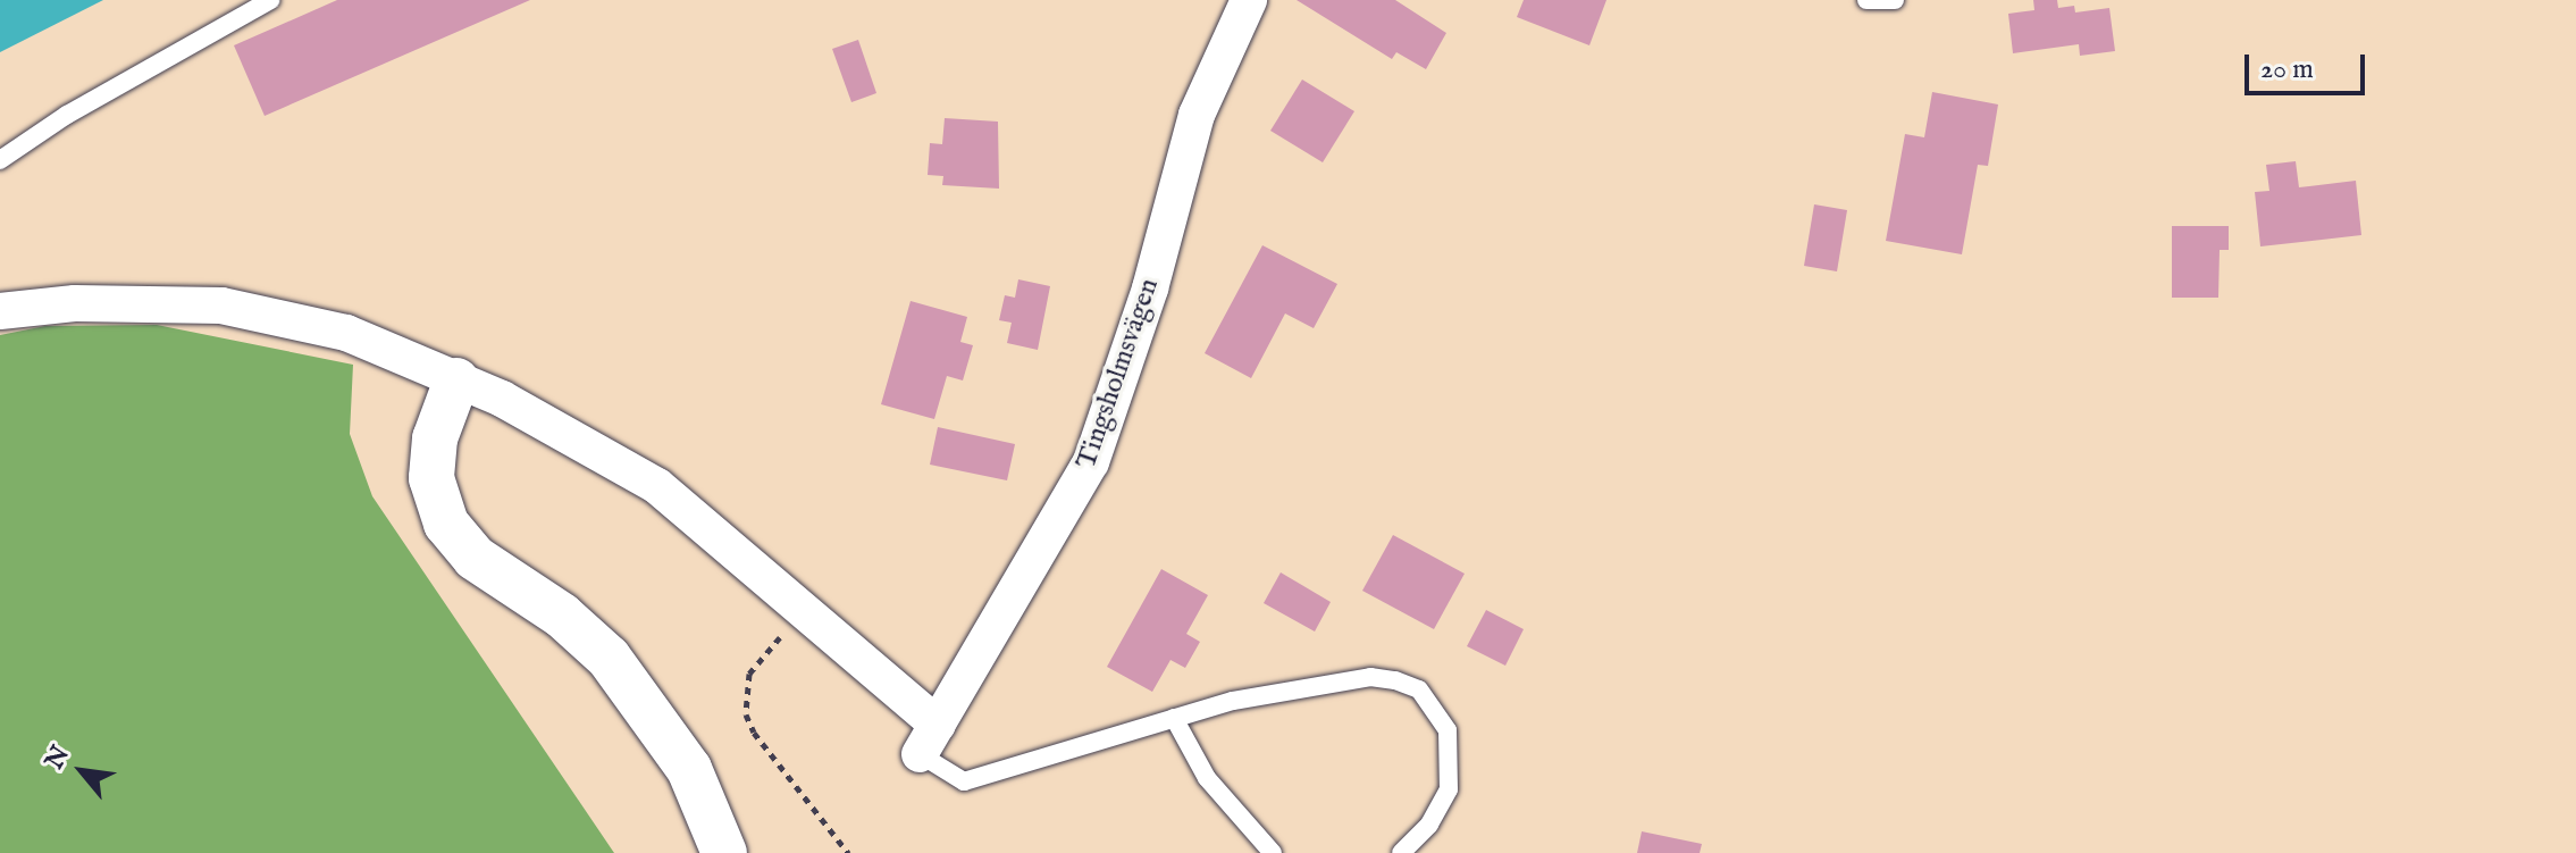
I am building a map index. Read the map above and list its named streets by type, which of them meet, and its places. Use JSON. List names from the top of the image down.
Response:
{
  "streets": {
    "street": ["Tingsholmsvägen"]
  },
  "scale_bar": "20 m",
  "north": "top left"
}
